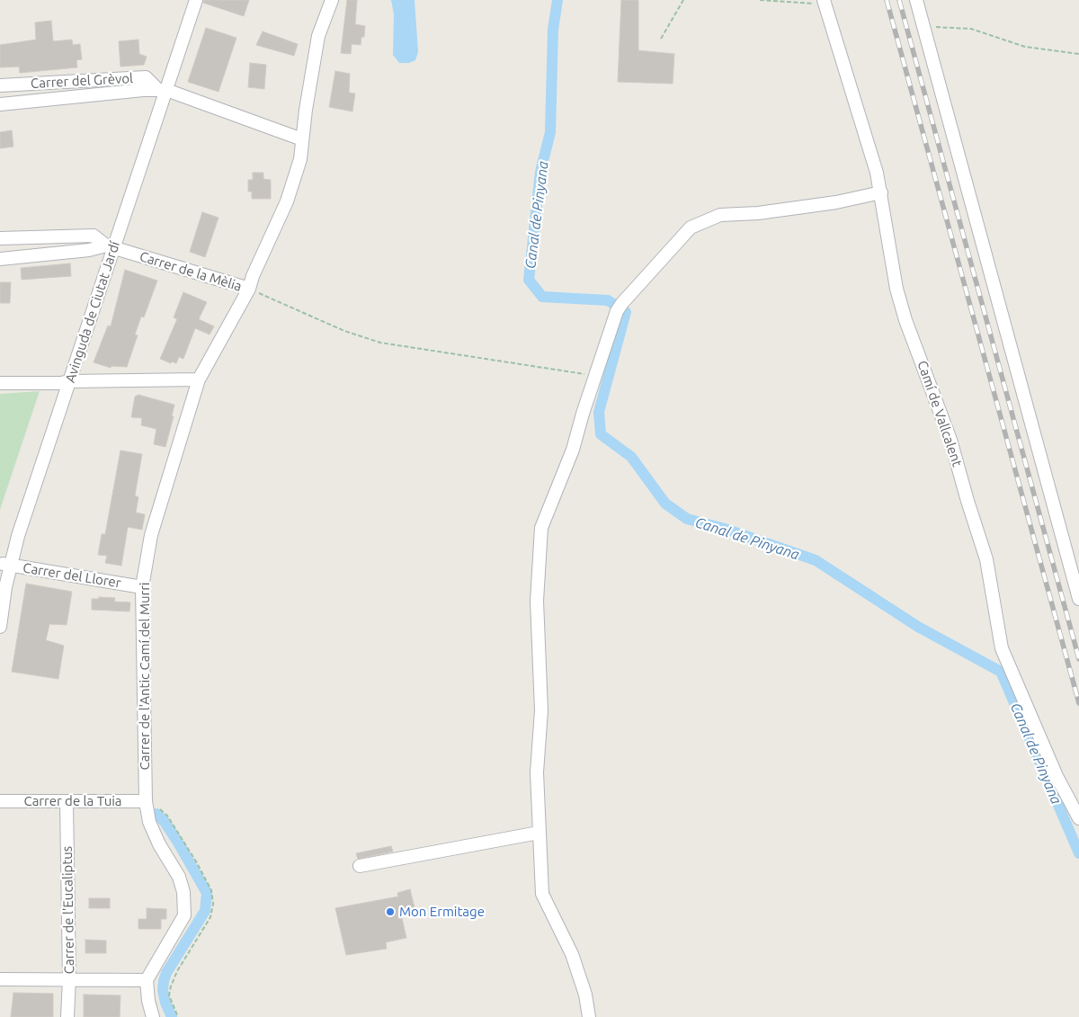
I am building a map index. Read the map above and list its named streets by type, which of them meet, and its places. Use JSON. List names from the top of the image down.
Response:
{
  "streets": {
    "street": [
      "Carrer del Grèvol",
      "Carrer de la Mèlia",
      "Avinguda de Ciutat Jardí",
      "Camí de Vallcalent",
      "Carrer del Llorer",
      "Carrer de l'Antic Camí del Murri",
      "Carrer de la Tuia",
      "Carrer de l'Eucaliptus"
    ]
  },
  "crossings": [
    ["Carrer del Grèvol", "Avinguda de Ciutat Jardí"],
    ["Carrer del Grèvol", "Carrer de l'Antic Camí del Murri"],
    ["Carrer de la Mèlia", "Avinguda de Ciutat Jardí"],
    ["Carrer de la Mèlia", "Carrer de l'Antic Camí del Murri"],
    ["Avinguda de Ciutat Jardí", "Carrer del Llorer"],
    ["Carrer del Llorer", "Carrer de l'Antic Camí del Murri"],
    ["Carrer de l'Antic Camí del Murri", "Carrer de la Tuia"],
    ["Carrer de la Tuia", "Carrer de l'Eucaliptus"]
  ],
  "water": ["Canal de Pinyana"],
  "places": ["Mon Ermitage"]
}
